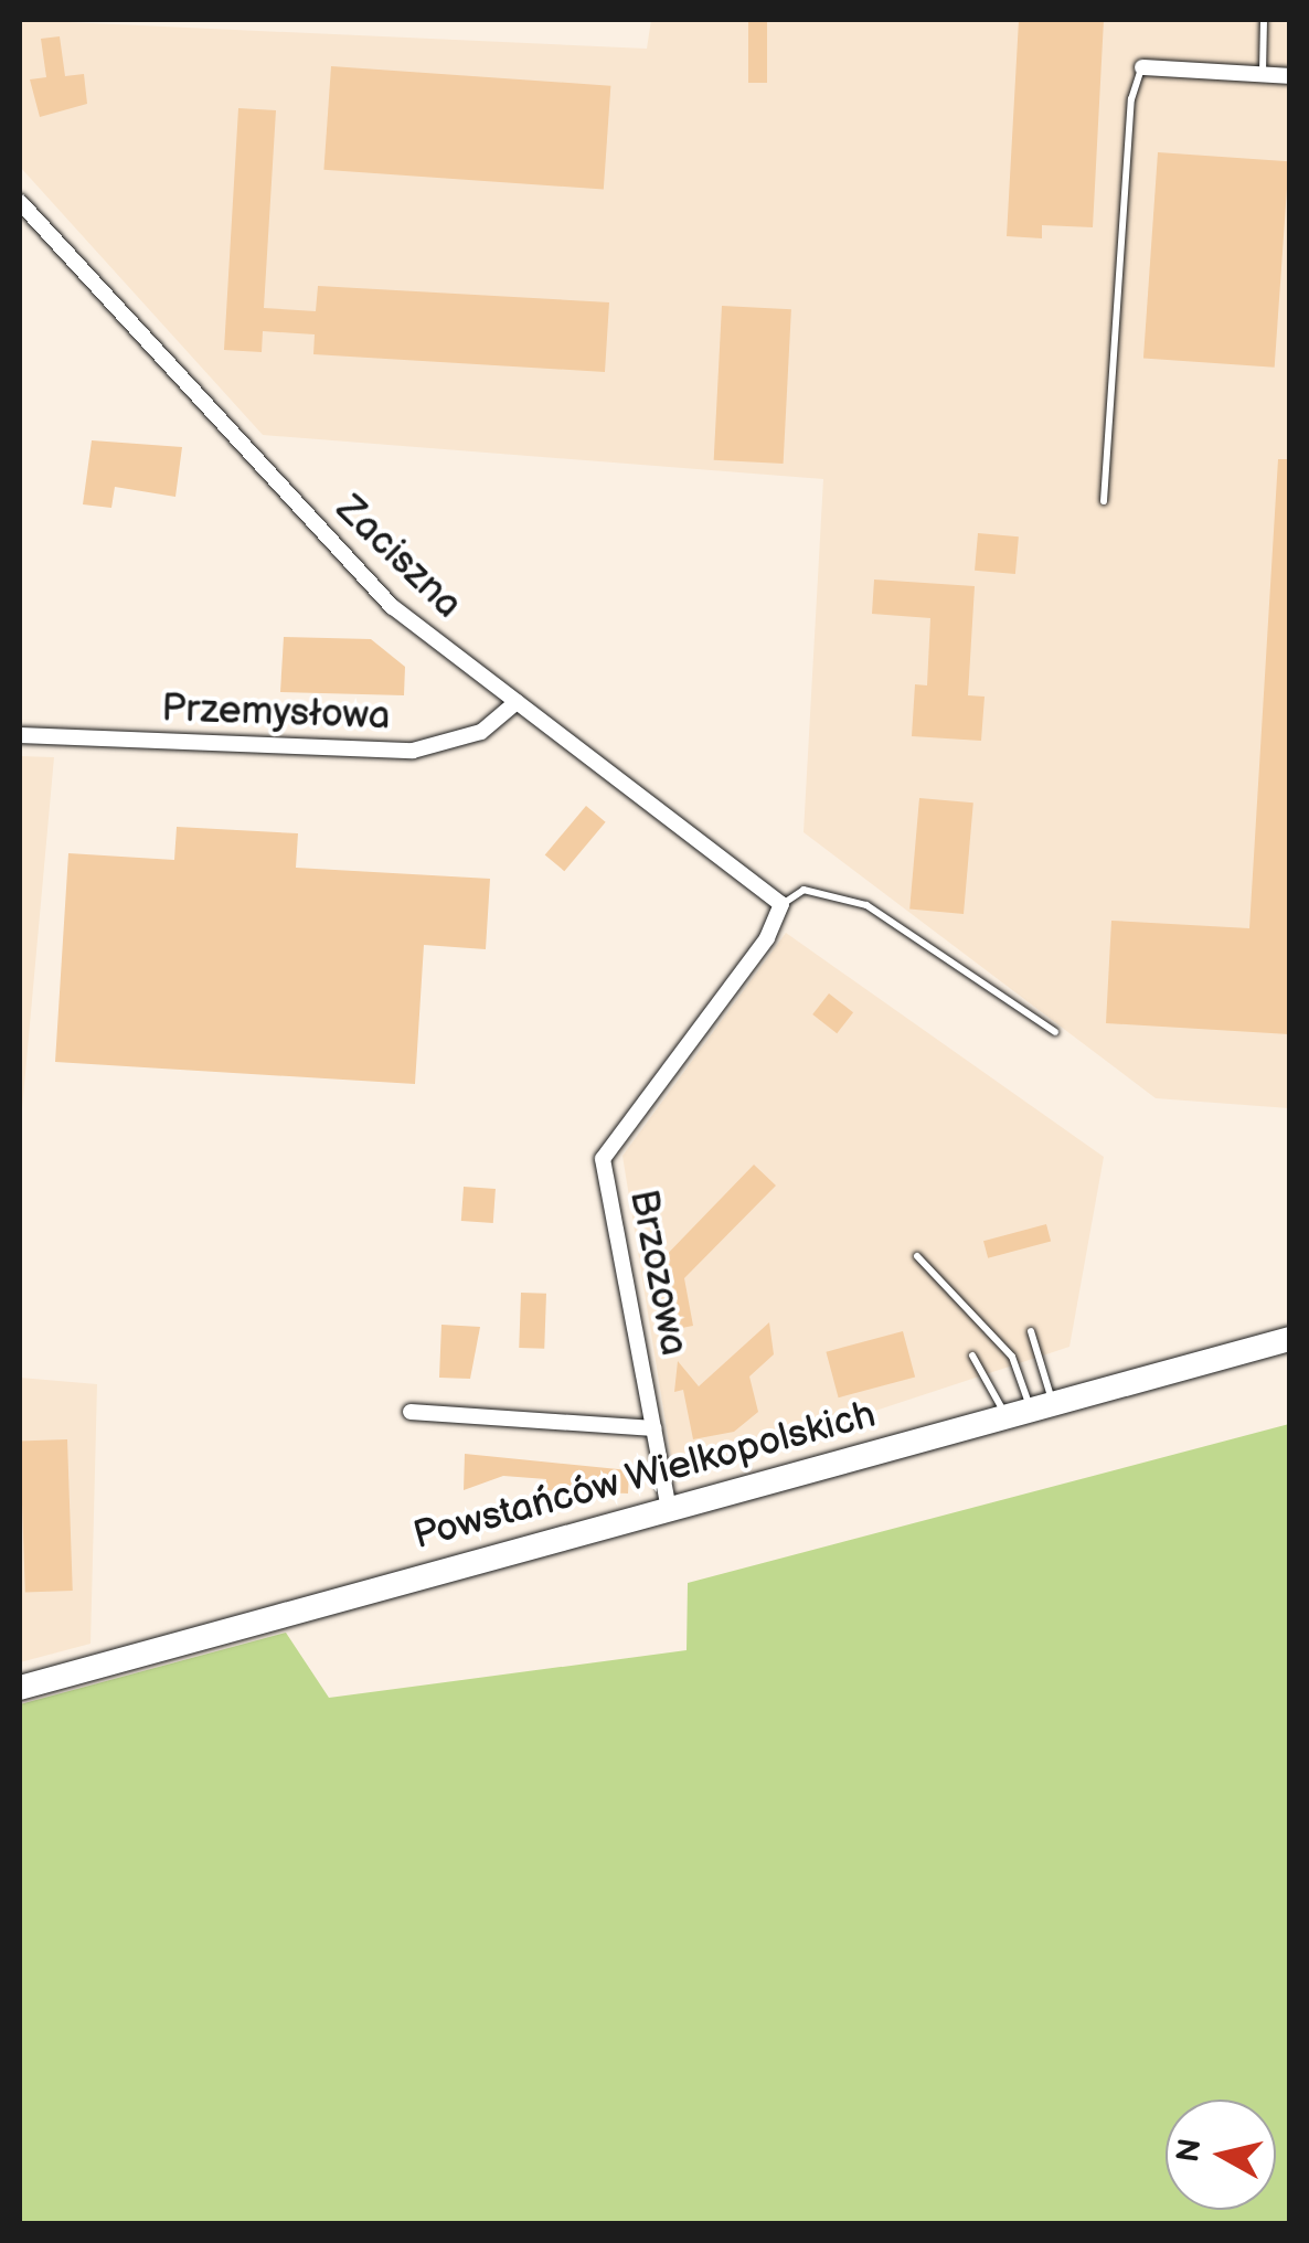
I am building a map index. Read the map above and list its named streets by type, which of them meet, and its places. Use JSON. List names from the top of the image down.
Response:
{
  "streets": {
    "main road": ["Powstańców Wielkopolskich"],
    "street": ["Zaciszna", "Przemysłowa", "Brzozowa"]
  },
  "crossings": [
    ["Zaciszna", "Przemysłowa"],
    ["Zaciszna", "Brzozowa"],
    ["Brzozowa", "Powstańców Wielkopolskich"]
  ],
  "north": "left"
}
